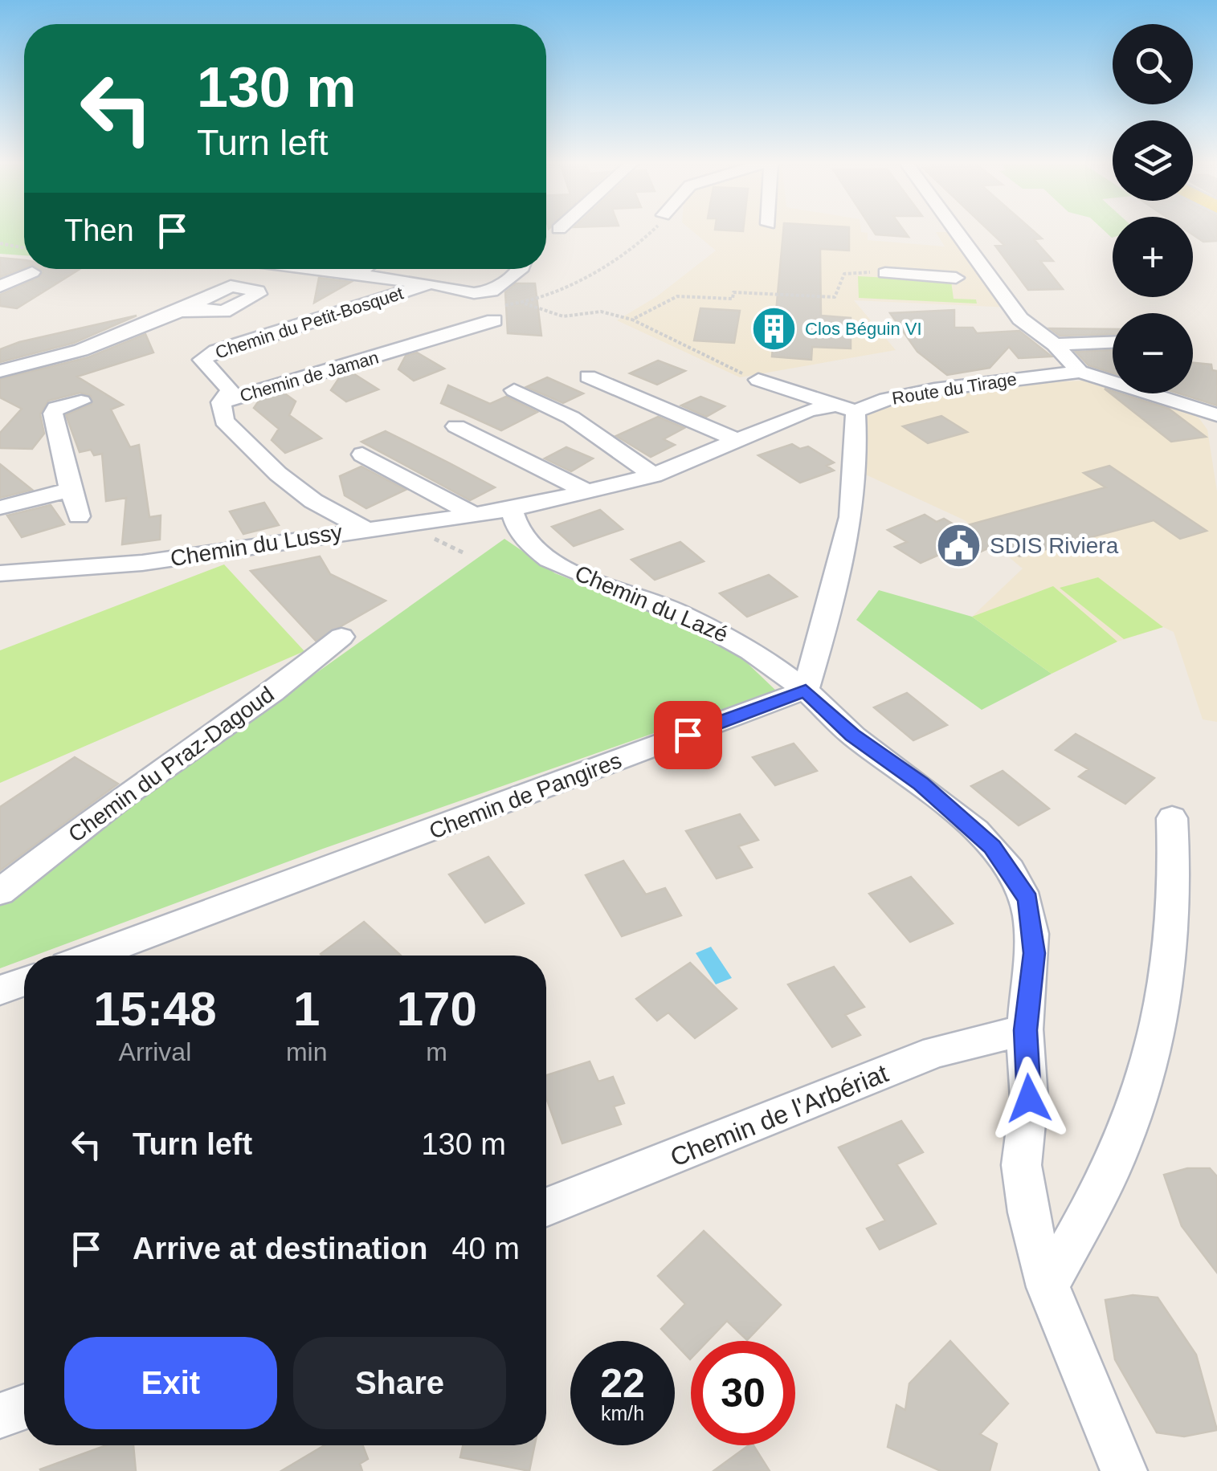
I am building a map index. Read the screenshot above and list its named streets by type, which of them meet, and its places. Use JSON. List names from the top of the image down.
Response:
{
  "streets": {
    "street": [
      "Chemin du Petit-Bosquet",
      "Chemin de Jaman",
      "Route du Tirage",
      "Chemin du Lussy",
      "Chemin du Lazé",
      "Chemin du Praz-Dagoud",
      "Chemin de Pangires",
      "Chemin de l'Arbériat"
    ]
  },
  "crossings": [
    ["Chemin du Petit-Bosquet", "Chemin de Jaman"],
    ["Chemin de Jaman", "Chemin du Lussy"],
    ["Route du Tirage", "Chemin du Lussy"],
    ["Route du Tirage", "Chemin du Lazé"],
    ["Chemin du Lussy", "Chemin du Lazé"],
    ["Chemin du Lazé", "Chemin de Pangires"]
  ],
  "places": {
    "building": ["Clos Béguin VI"],
    "public building": ["SDIS Riviera"]
  },
  "page": {
    "map_buttons": ["+", "−"],
    "turn": ["130 m", "Turn left"],
    "then": "Then",
    "eta": [
      "15:48",
      "Arrival",
      "1",
      "min",
      "170",
      "m"
    ],
    "list": [
      {
        "name": "Turn left",
        "value": "130 m"
      },
      {
        "name": "Arrive at destination",
        "value": "40 m"
      }
    ],
    "buttons": ["Exit", "Share"],
    "speed": "22 km/h",
    "limit": "30"
  }
}
